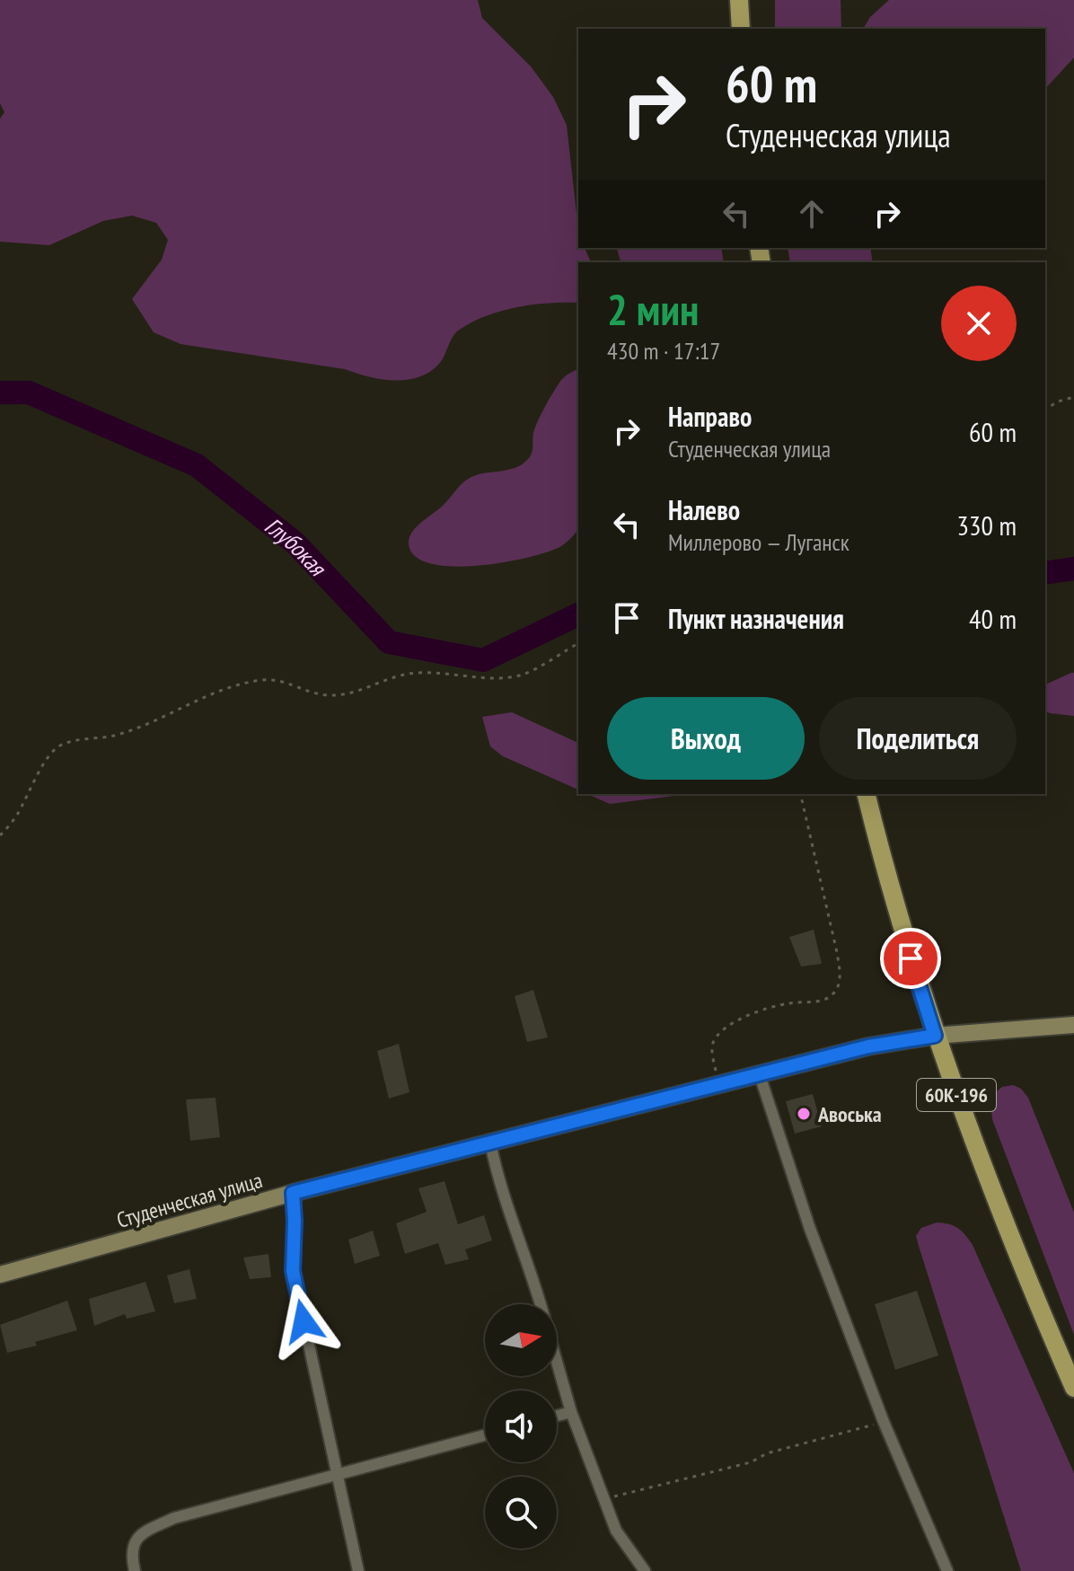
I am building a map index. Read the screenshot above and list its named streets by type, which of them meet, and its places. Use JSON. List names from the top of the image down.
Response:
{
  "streets": {
    "main road": ["60К-196"],
    "street": ["Студенческая улица"]
  },
  "crossings": [
    ["60К-196", "Студенческая улица"]
  ],
  "water": ["Глубокая"],
  "places": ["Авоська"],
  "north": "right",
  "page": {
    "turn": ["60 m", "Студенческая улица"],
    "heading": ["2 мин", "430 m · 17:17"],
    "list": [
      {
        "name": "Направо",
        "note": "Студенческая улица",
        "value": "60 m"
      },
      {
        "name": "Налево",
        "note": "Миллерово — Луганск",
        "value": "330 m"
      },
      {
        "name": "Пункт назначения",
        "value": "40 m"
      }
    ],
    "buttons": ["Выход", "Поделиться"]
  }
}
